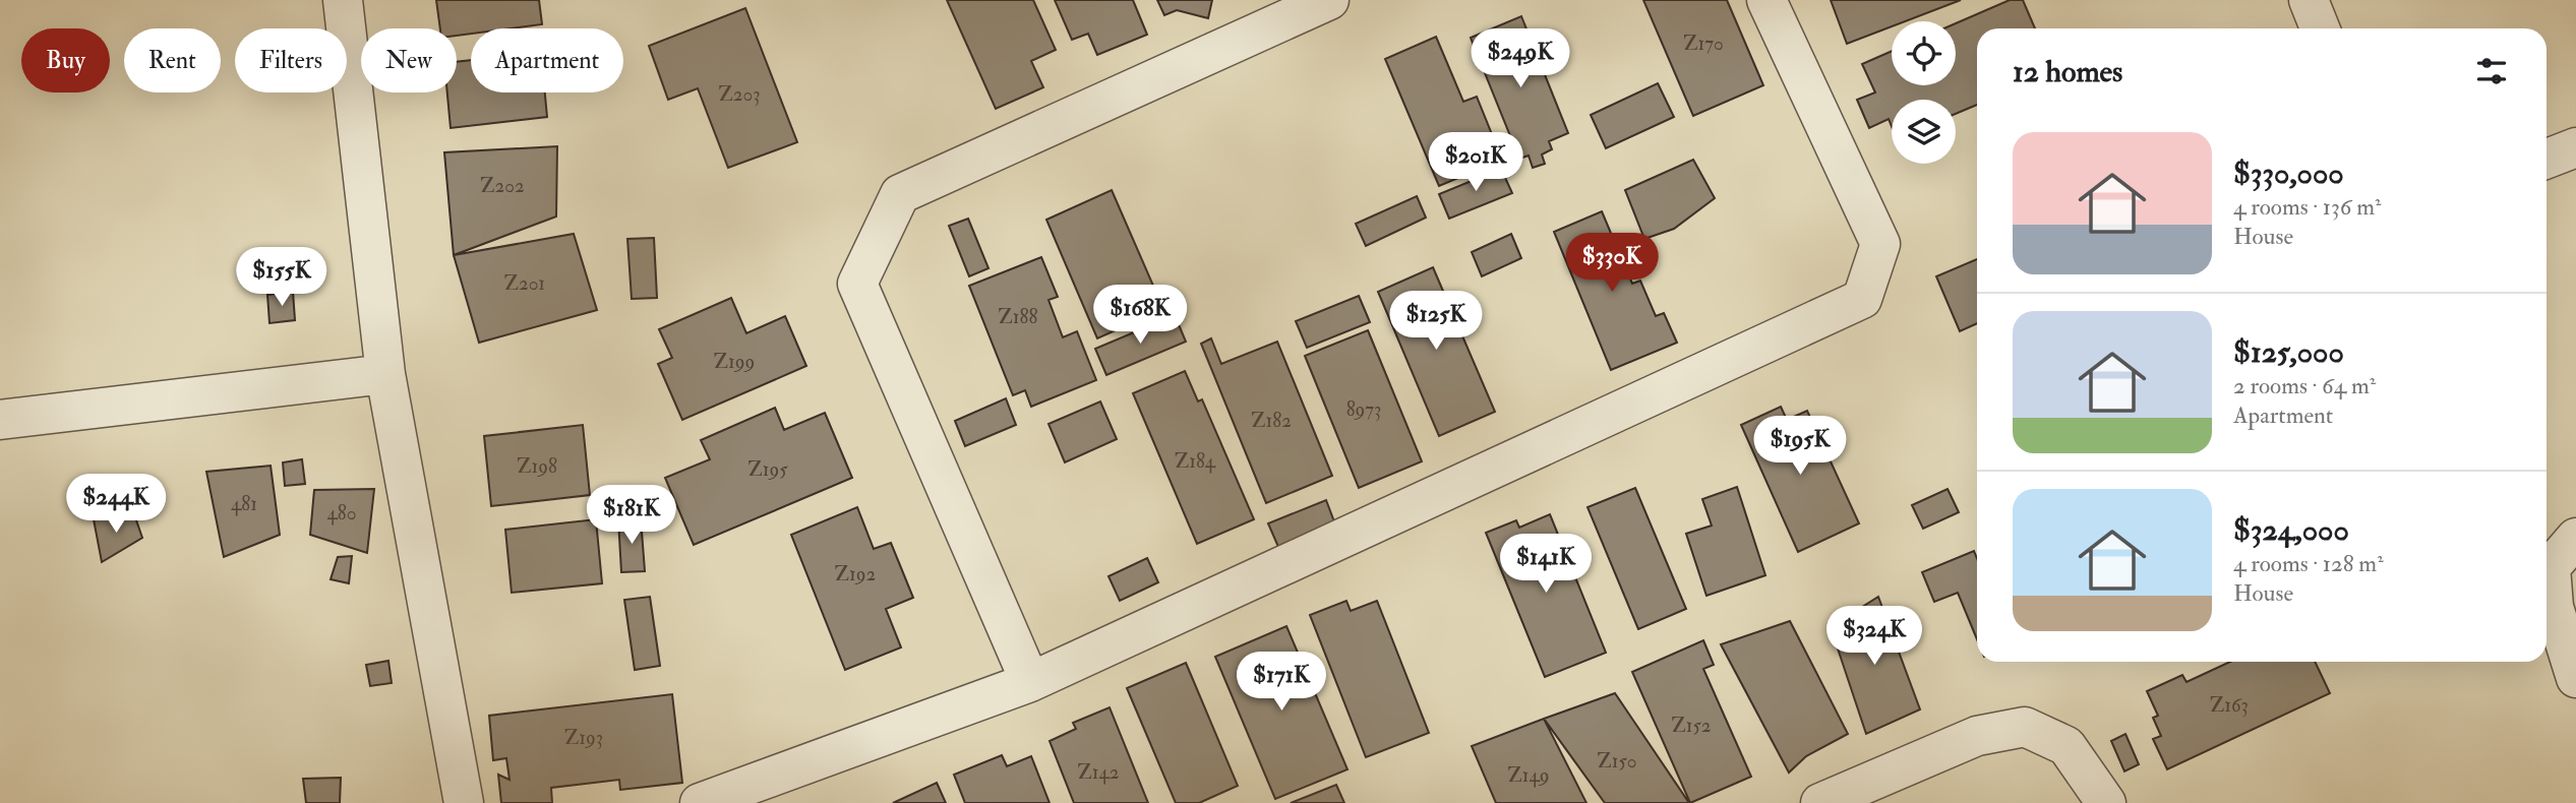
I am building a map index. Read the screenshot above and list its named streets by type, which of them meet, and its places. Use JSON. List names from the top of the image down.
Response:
{
  "house_numbers": [
    "Z170",
    "Z203",
    "Z202",
    "Z201",
    "Z188",
    "Z199",
    "8973",
    "Z182",
    "Z184",
    "Z198",
    "Z195",
    "481",
    "480",
    "Z192",
    "Z163",
    "Z152",
    "Z193",
    "Z150",
    "Z142",
    "Z149"
  ],
  "page": {
    "price": [
      "$249K",
      "$201K",
      "$330K",
      "$155K",
      "$168K",
      "$125K",
      "$195K",
      "$244K",
      "$181K",
      "$141K",
      "$324K",
      "$171K"
    ],
    "chip": [
      "Buy",
      "Rent",
      "Filters",
      "New",
      "Apartment"
    ],
    "heading": "12 homes",
    "list": [
      {
        "name": "$330,000",
        "note": "4 rooms · 136 m² · House"
      },
      {
        "name": "$125,000",
        "note": "2 rooms · 64 m² · Apartment"
      },
      {
        "name": "$324,000",
        "note": "4 rooms · 128 m² · House"
      }
    ]
  }
}
